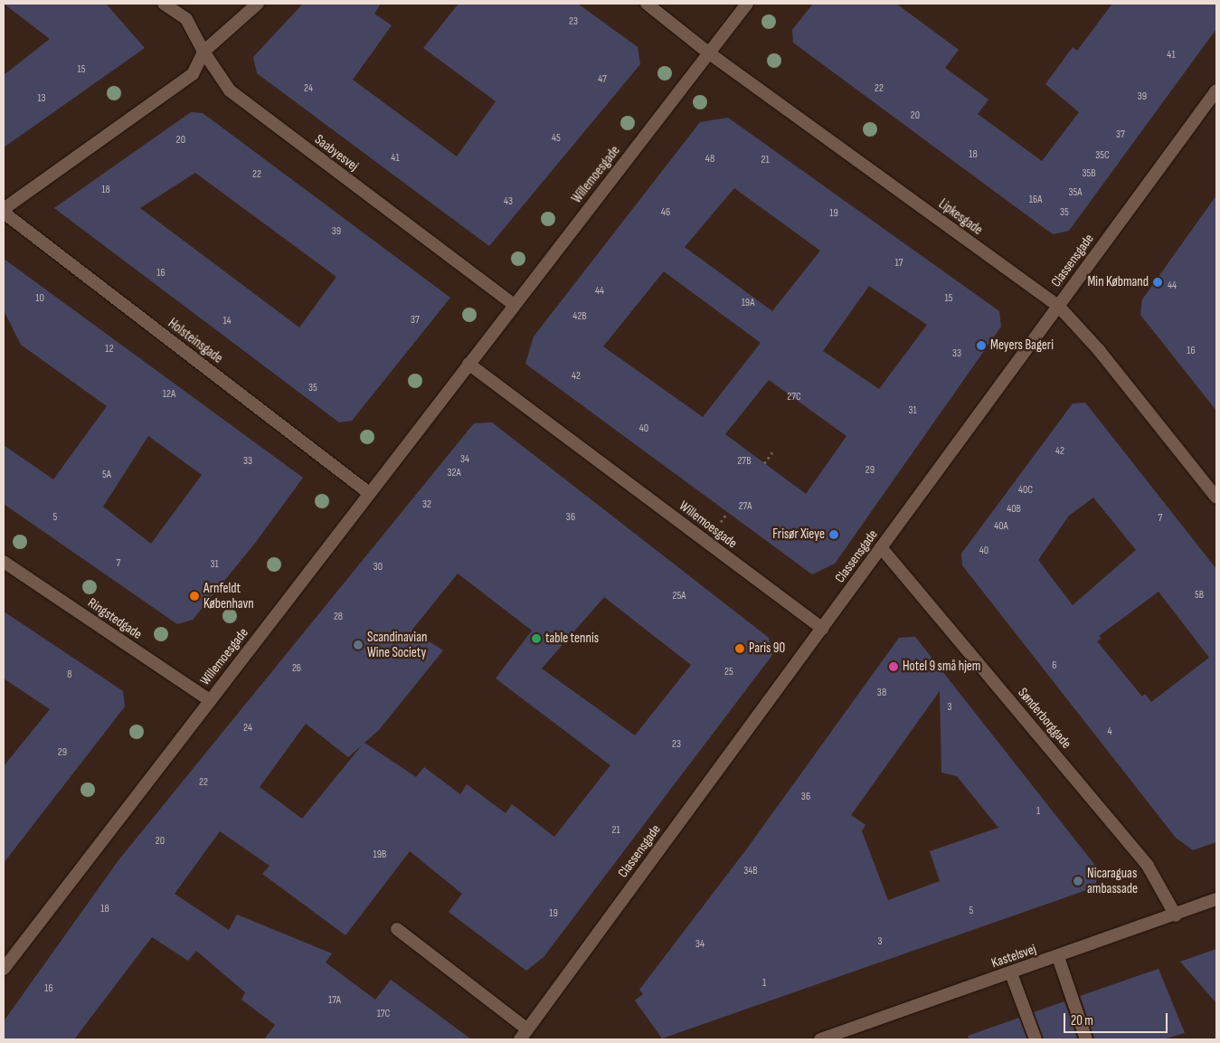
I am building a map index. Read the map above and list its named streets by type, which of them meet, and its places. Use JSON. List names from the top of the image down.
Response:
{
  "streets": {
    "street": [
      "Saabyesvej",
      "Willemoesgade",
      "Lipkesgade",
      "Classensgade",
      "Holsteinsgade",
      "Ringstedgade",
      "Sønderborggade",
      "Kastelsvej"
    ]
  },
  "crossings": [
    ["Saabyesvej", "Willemoesgade"],
    ["Willemoesgade", "Lipkesgade"],
    ["Willemoesgade", "Classensgade"],
    ["Willemoesgade", "Holsteinsgade"],
    ["Willemoesgade", "Ringstedgade"],
    ["Lipkesgade", "Classensgade"],
    ["Classensgade", "Sønderborggade"],
    ["Sønderborggade", "Kastelsvej"]
  ],
  "places": [
    "Min Købmand",
    "Meyers Bageri",
    "Frisør Xieye",
    "Arnfeldt København",
    "table tennis",
    "Scandinavian Wine Society",
    "Paris 90",
    "Hotel 9 små hjem",
    "Nicaraguas ambassade"
  ],
  "house_numbers": [
    "23",
    "41",
    "15",
    "47",
    "24",
    "22",
    "39",
    "13",
    "20",
    "37",
    "45",
    "20",
    "18",
    "35C",
    "41",
    "48",
    "21",
    "35B",
    "22",
    "18",
    "35A",
    "16A",
    "43",
    "46",
    "35",
    "19",
    "39",
    "17",
    "16",
    "44",
    "44",
    "10",
    "15",
    "19A",
    "42B",
    "37",
    "14",
    "12",
    "16",
    "33",
    "42",
    "35",
    "12A",
    "27C",
    "31",
    "40",
    "42",
    "34",
    "33",
    "27B",
    "29",
    "32A",
    "5A",
    "40C",
    "32",
    "27A",
    "40B",
    "5",
    "36",
    "7",
    "40A",
    "40",
    "7",
    "31",
    "30",
    "5B",
    "25A",
    "28",
    "6",
    "26",
    "25",
    "8",
    "38",
    "3",
    "24",
    "4",
    "23",
    "29",
    "22",
    "36",
    "1",
    "21",
    "20",
    "19B",
    "34B",
    "18",
    "5",
    "19",
    "3",
    "34",
    "1",
    "16",
    "17A",
    "17C"
  ],
  "scale_bar": "20 m"
}
